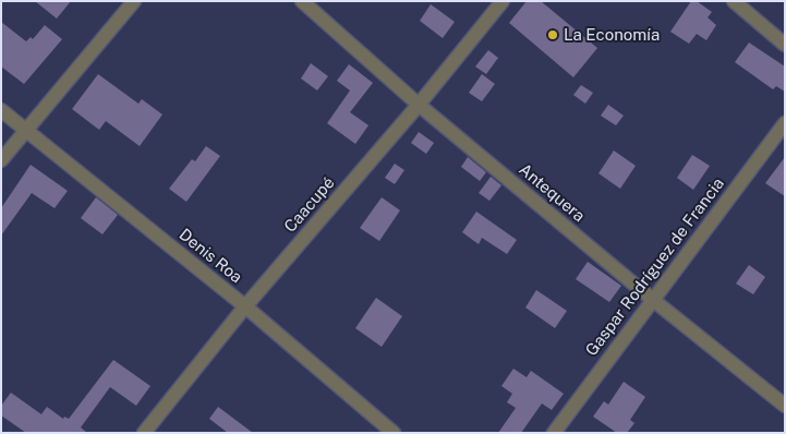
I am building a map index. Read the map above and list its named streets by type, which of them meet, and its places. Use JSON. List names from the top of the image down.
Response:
{
  "streets": {
    "street": [
      "Antequera",
      "Caacupé",
      "Denis Roa",
      "Gaspar Rodríguez de Francia"
    ]
  },
  "crossings": [
    ["Antequera", "Caacupé"],
    ["Antequera", "Gaspar Rodríguez de Francia"],
    ["Caacupé", "Denis Roa"]
  ],
  "places": ["La Economía"]
}
